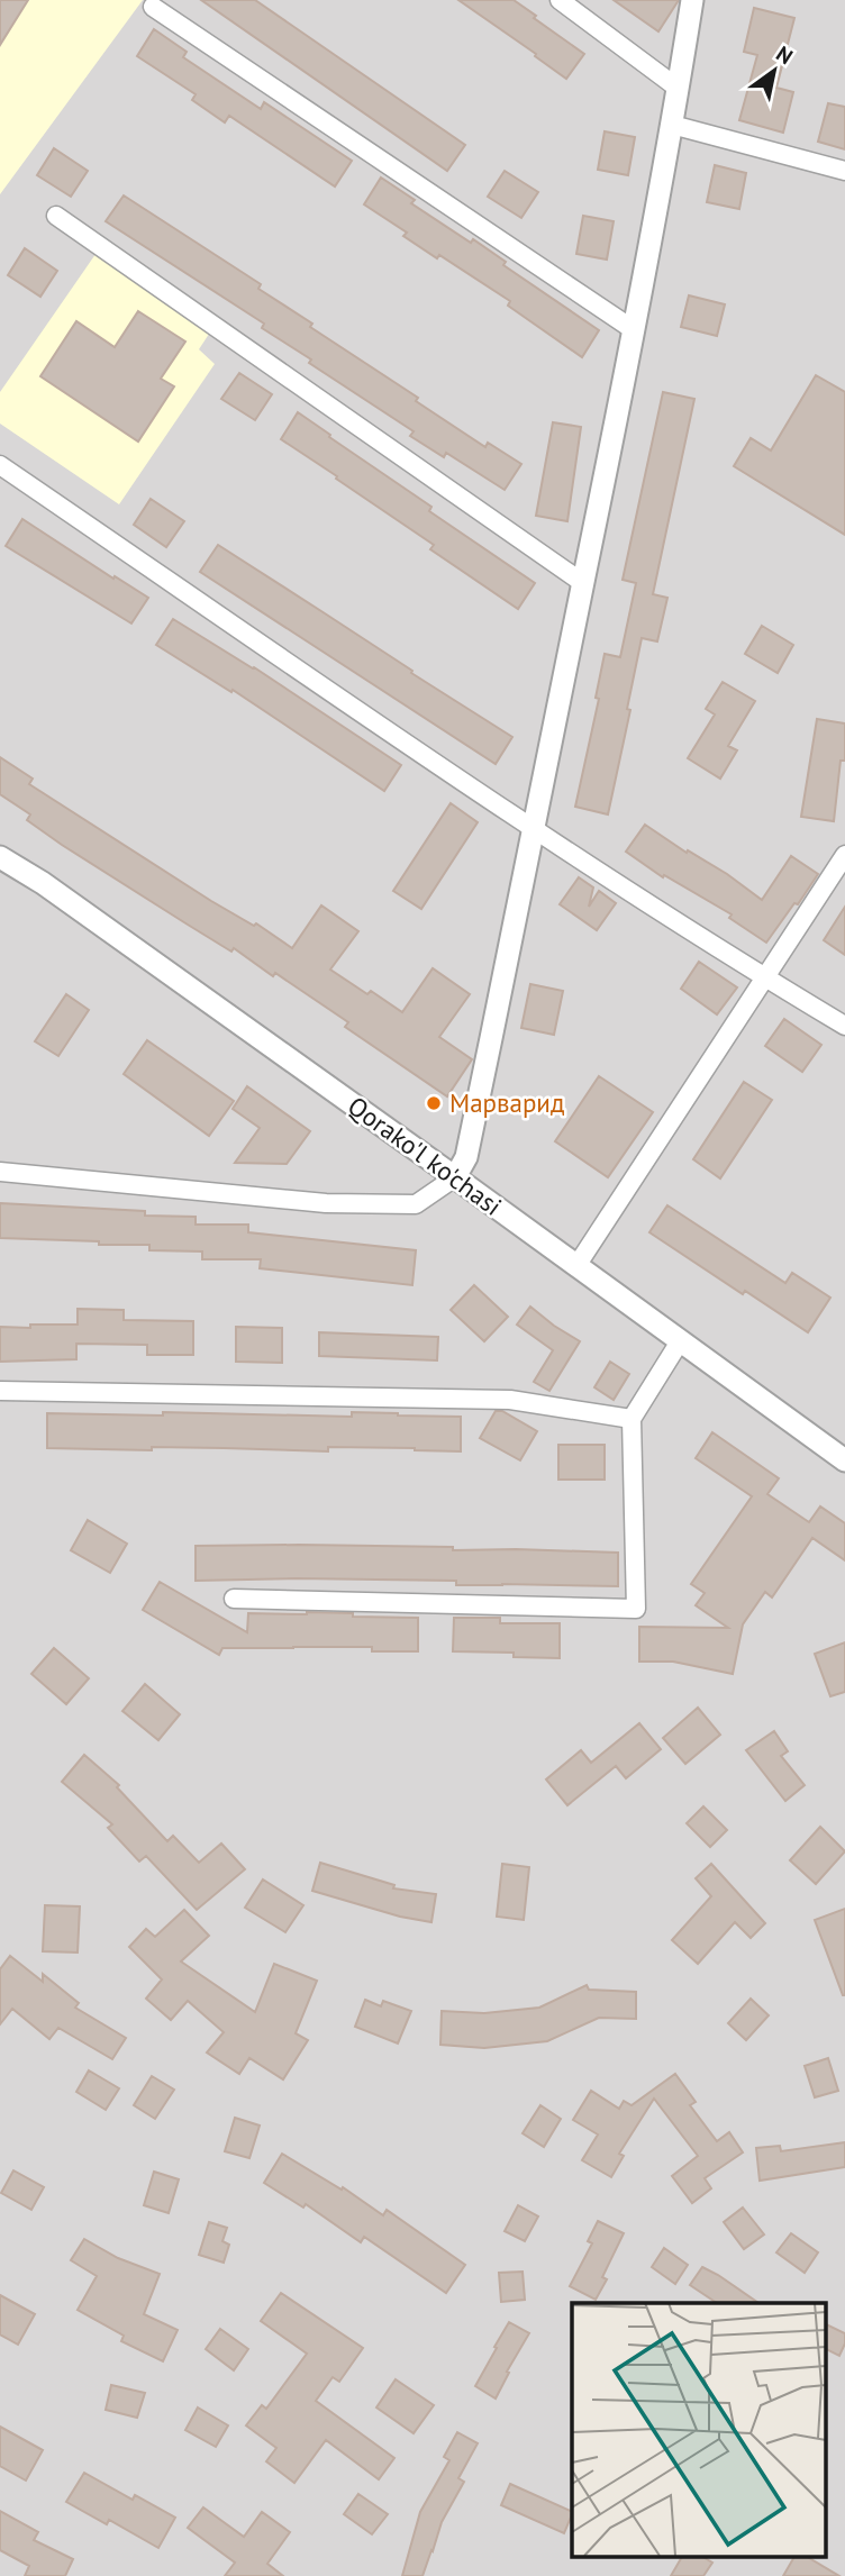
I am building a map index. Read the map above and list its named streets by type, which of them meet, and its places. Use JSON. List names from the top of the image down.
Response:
{
  "streets": {
    "street": ["Qorako'l ko'chasi"]
  },
  "places": ["Марварид"],
  "north": "top right"
}
